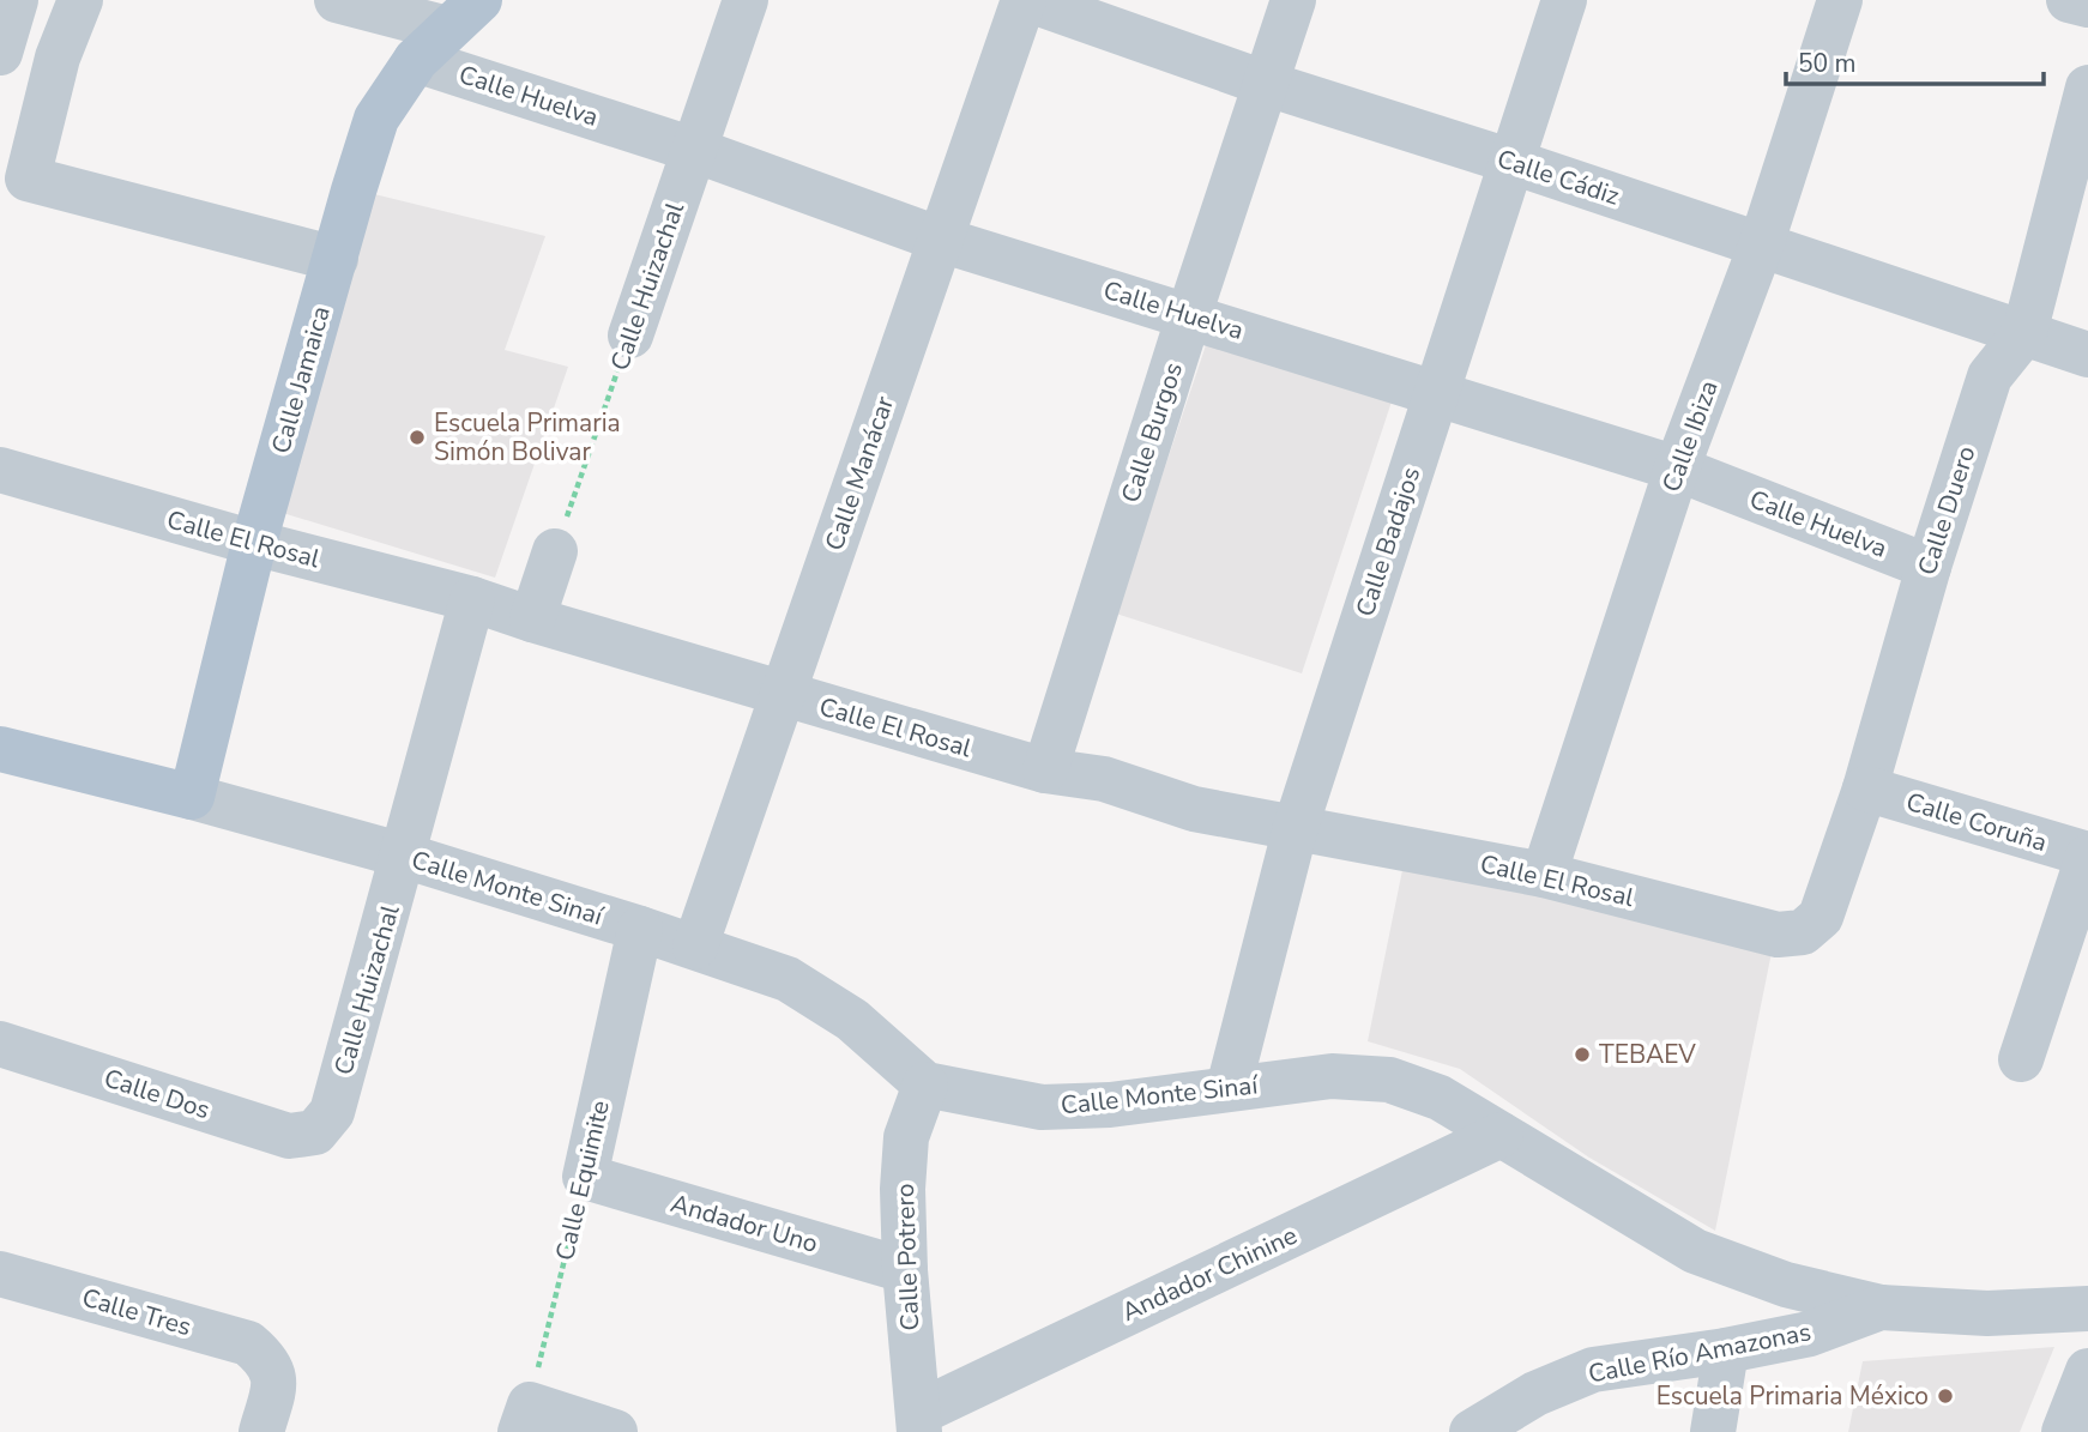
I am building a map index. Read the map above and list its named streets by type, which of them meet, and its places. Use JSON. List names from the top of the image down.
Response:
{
  "streets": {
    "main road": ["Calle Jamaica", "Calle Monte Sinaí"],
    "street": [
      "Calle Huelva",
      "Calle Cádiz",
      "Calle Huizachal",
      "Calle Burgos",
      "Calle Ibiza",
      "Calle Manácar",
      "Calle Duero",
      "Calle El Rosal",
      "Calle Badajos",
      "Calle Coruña",
      "Calle Dos",
      "Calle Equimite",
      "Andador Uno",
      "Calle Potrero",
      "Andador Chinine",
      "Calle Tres",
      "Calle Río Amazonas"
    ]
  },
  "crossings": [
    ["Calle Huelva", "Calle Huizachal"],
    ["Calle Huelva", "Calle Jamaica"],
    ["Calle Huelva", "Calle Burgos"],
    ["Calle Huelva", "Calle Ibiza"],
    ["Calle Huelva", "Calle Manácar"],
    ["Calle Huelva", "Calle Duero"],
    ["Calle Huelva", "Calle Badajos"],
    ["Calle Cádiz", "Calle Burgos"],
    ["Calle Cádiz", "Calle Ibiza"],
    ["Calle Cádiz", "Calle Manácar"],
    ["Calle Cádiz", "Calle Duero"],
    ["Calle Cádiz", "Calle Badajos"],
    ["Calle Huizachal", "Calle El Rosal"],
    ["Calle Huizachal", "Calle Monte Sinaí"],
    ["Calle Huizachal", "Calle Dos"],
    ["Calle Jamaica", "Calle El Rosal"],
    ["Calle Jamaica", "Calle Monte Sinaí"],
    ["Calle Burgos", "Calle El Rosal"],
    ["Calle Ibiza", "Calle El Rosal"],
    ["Calle Manácar", "Calle El Rosal"],
    ["Calle Manácar", "Calle Monte Sinaí"],
    ["Calle Duero", "Calle El Rosal"],
    ["Calle Duero", "Calle Coruña"],
    ["Calle El Rosal", "Calle Badajos"],
    ["Calle Badajos", "Calle Monte Sinaí"],
    ["Calle Monte Sinaí", "Calle Equimite"],
    ["Calle Monte Sinaí", "Calle Potrero"],
    ["Calle Monte Sinaí", "Andador Chinine"],
    ["Calle Monte Sinaí", "Calle Río Amazonas"],
    ["Calle Equimite", "Andador Uno"],
    ["Andador Uno", "Calle Potrero"],
    ["Calle Potrero", "Andador Chinine"]
  ],
  "places": ["Escuela Primaria Simón Bolivar", "TEBAEV", "Escuela Primaria México"],
  "scale_bar": "50 m"
}
